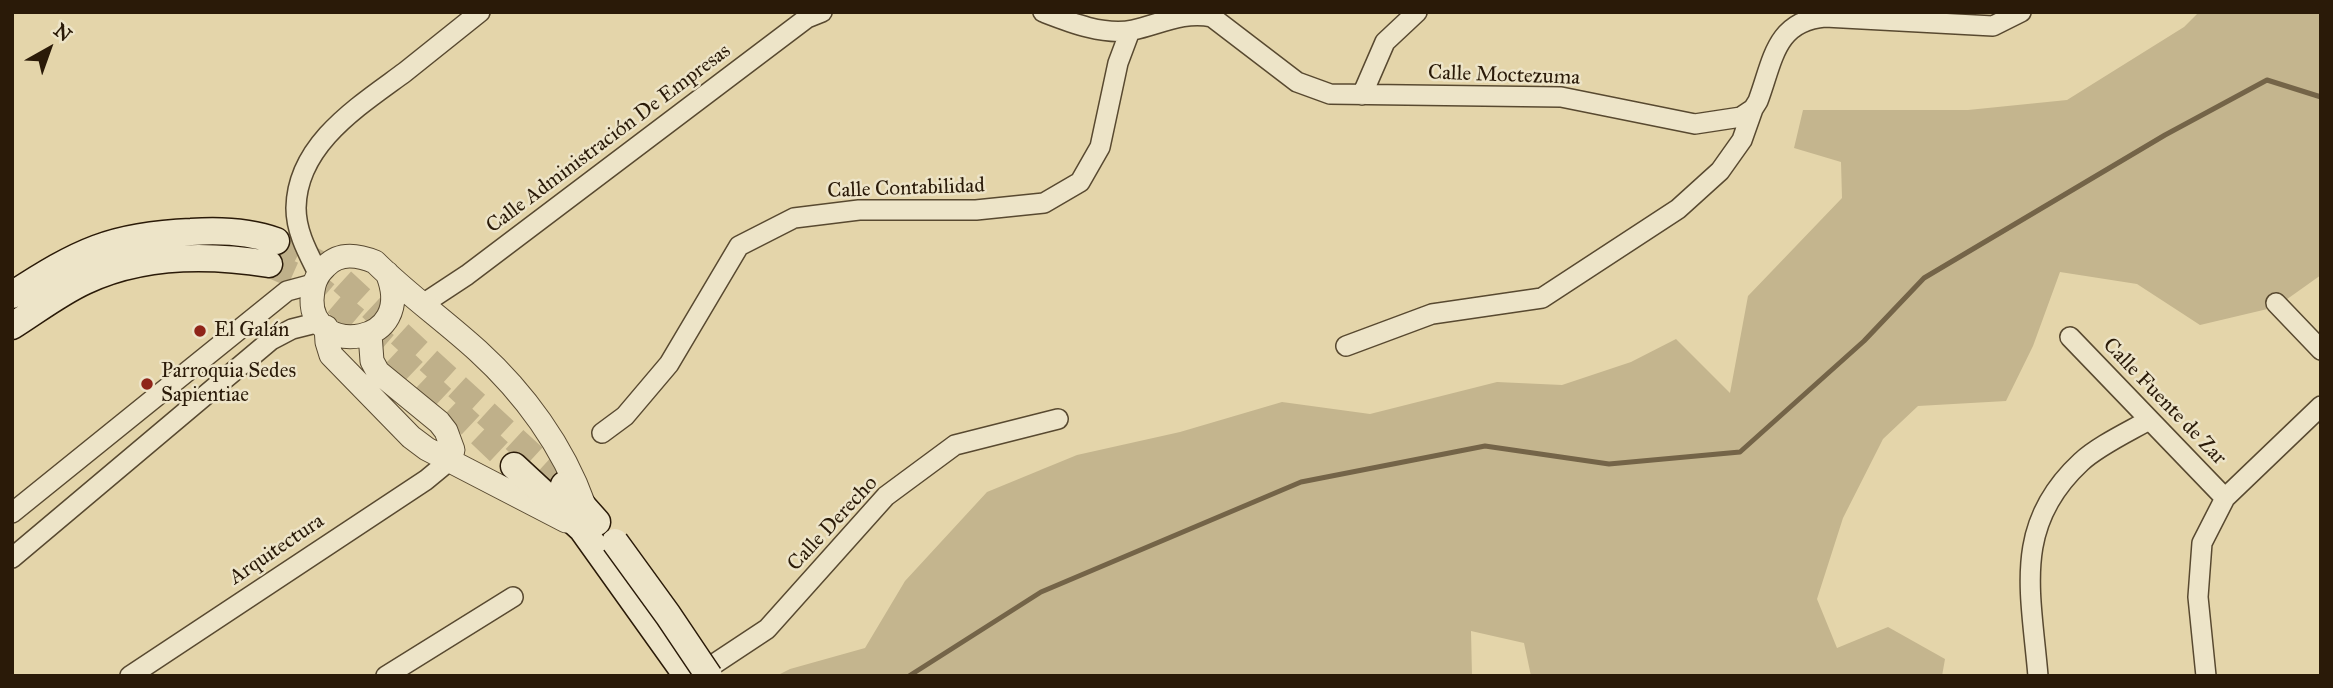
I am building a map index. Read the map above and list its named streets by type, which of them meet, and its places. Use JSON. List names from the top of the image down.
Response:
{
  "streets": {
    "street": [
      "Calle Moctezuma",
      "Calle Administración De Empresas",
      "Calle Contabilidad",
      "Calle Fuente de Zar",
      "Calle Derecho",
      "Arquitectura"
    ]
  },
  "places": ["El Galán", "Parroquia Sedes Sapientiae"],
  "north": "top right"
}
